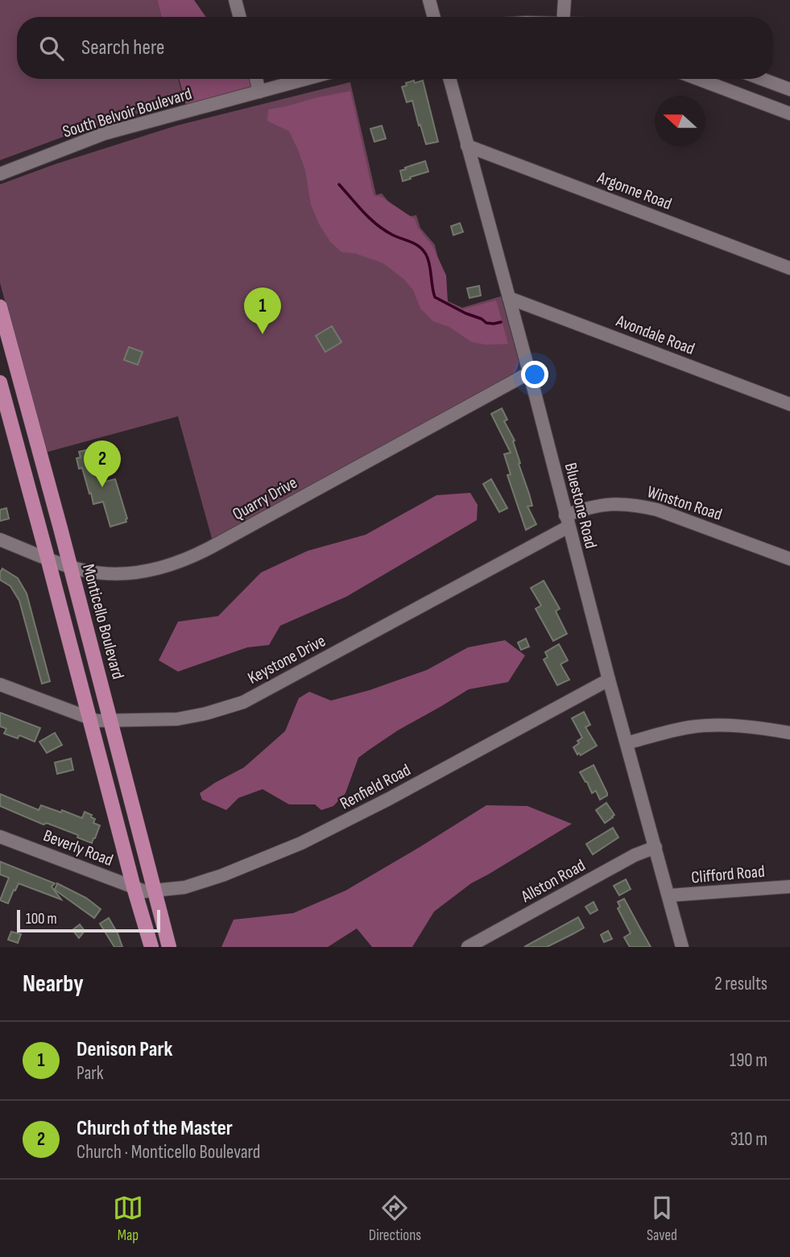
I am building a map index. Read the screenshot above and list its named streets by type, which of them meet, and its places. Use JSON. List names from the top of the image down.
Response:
{
  "streets": {
    "main road": ["Monticello Boulevard"],
    "street": [
      "South Belvoir Boulevard",
      "Argonne Road",
      "Avondale Road",
      "Quarry Drive",
      "Winston Road",
      "Bluestone Road",
      "Keystone Drive",
      "Renfield Road",
      "Beverly Road",
      "Clifford Road",
      "Allston Road"
    ]
  },
  "crossings": [
    ["Argonne Road", "Bluestone Road"],
    ["Avondale Road", "Bluestone Road"],
    ["Quarry Drive", "Bluestone Road"],
    ["Quarry Drive", "Monticello Boulevard"],
    ["Winston Road", "Bluestone Road"],
    ["Winston Road", "Keystone Drive"],
    ["Bluestone Road", "Keystone Drive"],
    ["Bluestone Road", "Renfield Road"],
    ["Bluestone Road", "Clifford Road"],
    ["Bluestone Road", "Allston Road"],
    ["Monticello Boulevard", "Keystone Drive"],
    ["Monticello Boulevard", "Renfield Road"],
    ["Monticello Boulevard", "Beverly Road"],
    ["Renfield Road", "Beverly Road"]
  ],
  "scale_bar": "100 m",
  "north": "left",
  "page": {
    "search": "Search here",
    "pins": ["1", "2"],
    "scale": "100 m",
    "heading": ["Nearby", "2 results"],
    "list": [
      {
        "mark": "1",
        "name": "Denison Park",
        "note": "Park",
        "value": "190 m"
      },
      {
        "mark": "2",
        "name": "Church of the Master",
        "note": "Church · Monticello Boulevard",
        "value": "310 m"
      }
    ],
    "nav": ["Map", "Directions", "Saved"]
  }
}
